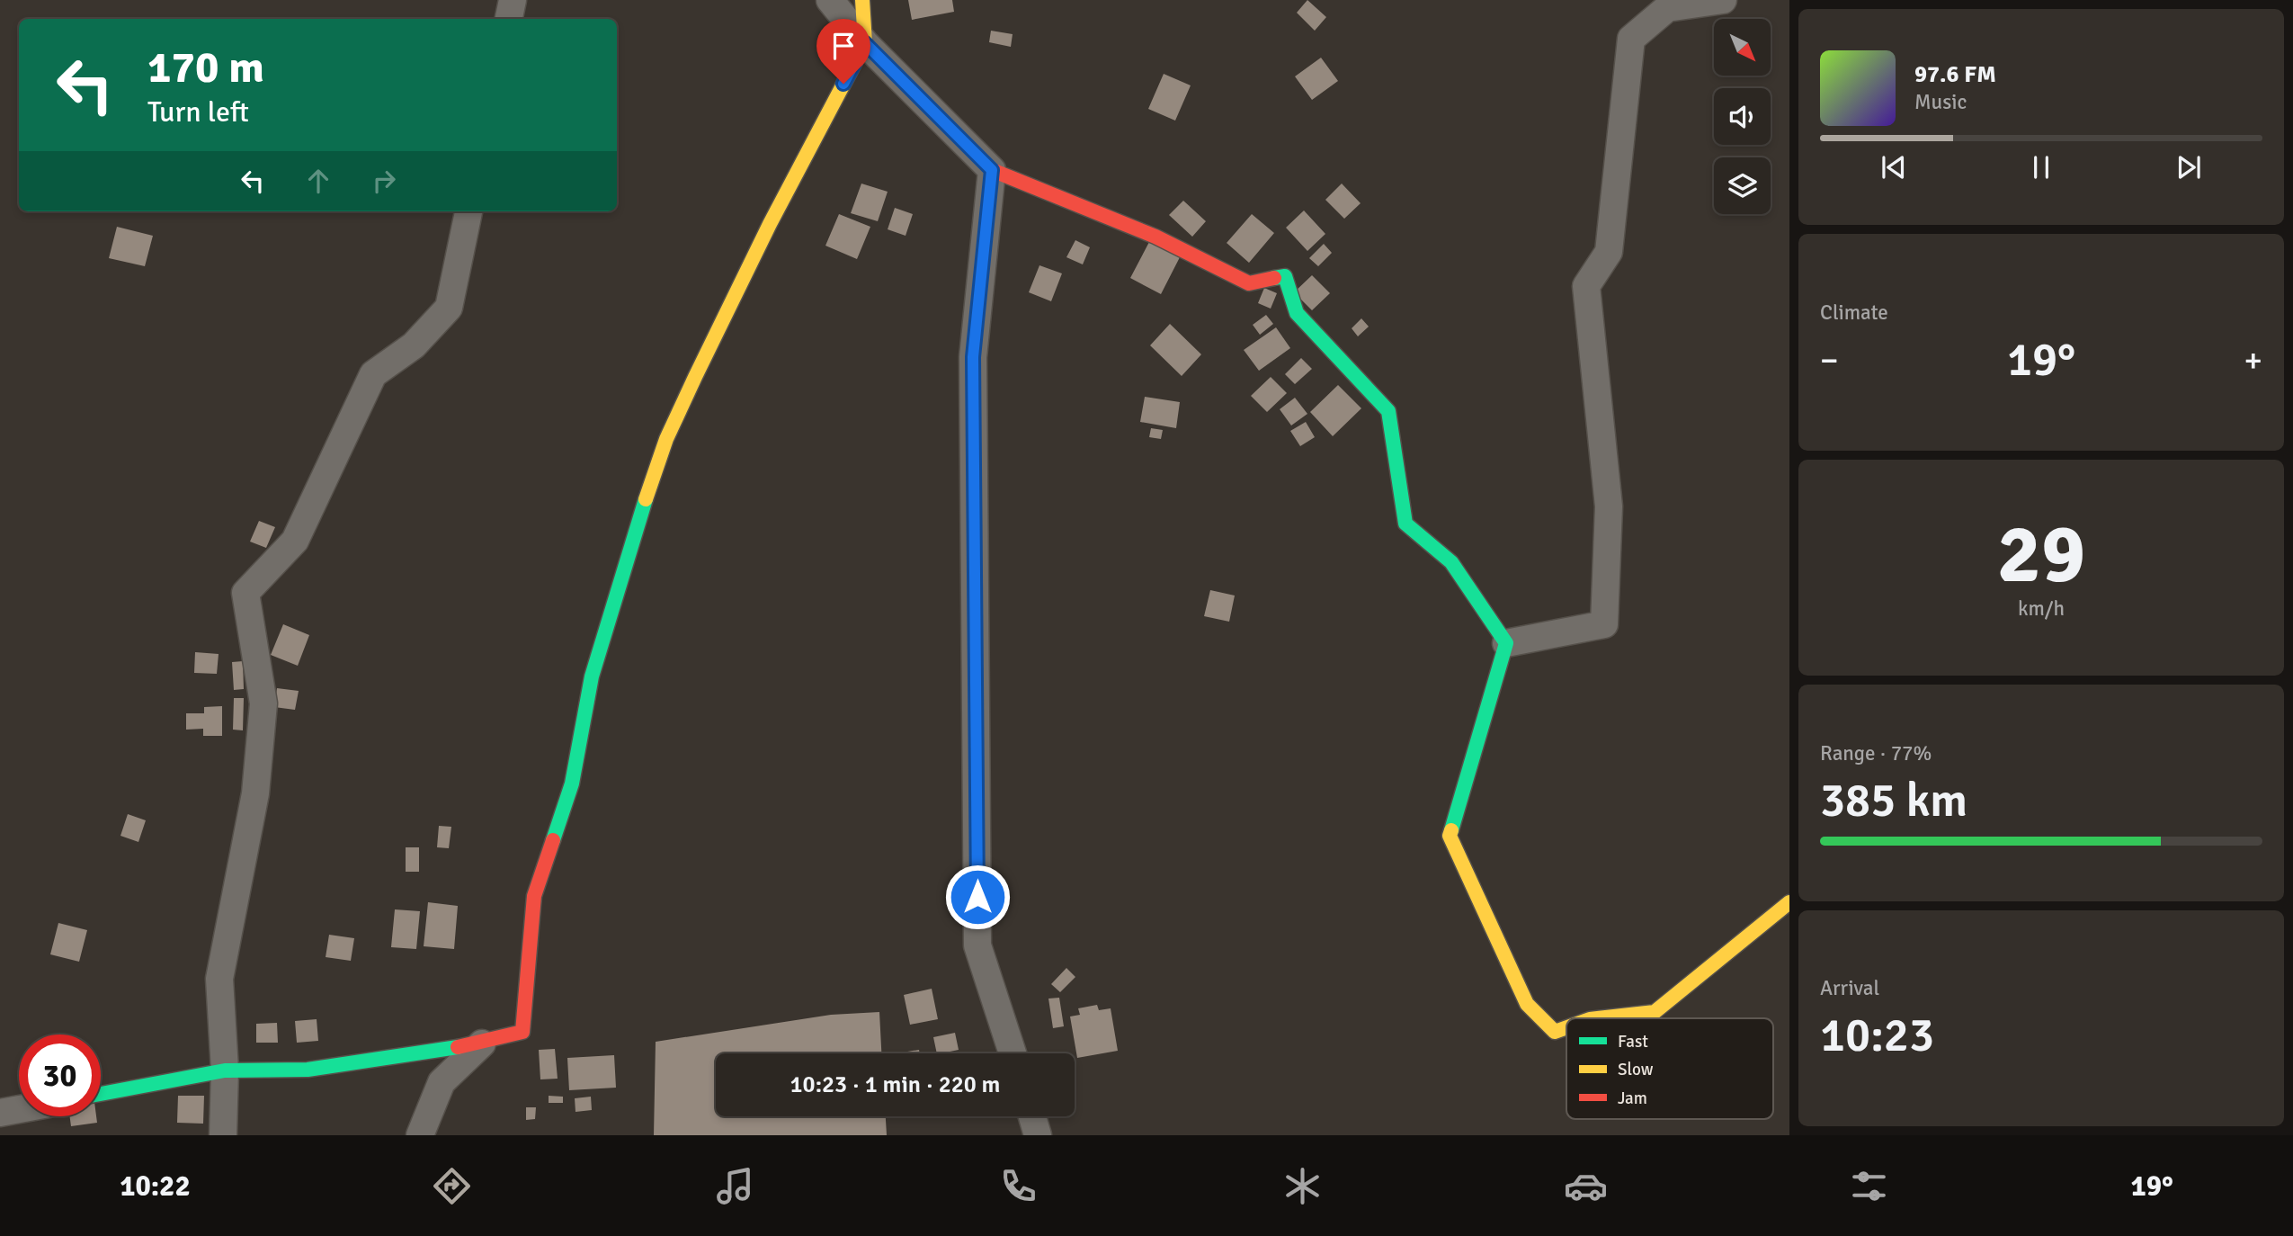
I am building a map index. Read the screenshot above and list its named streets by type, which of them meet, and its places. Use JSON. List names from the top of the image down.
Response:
{
  "legend": ["Fast", "Slow", "Jam"],
  "north": "bottom right",
  "page": {
    "turn": ["170 m", "Turn left"],
    "song": ["97.6 FM", "Music"],
    "tile": [
      "Climate",
      ["29", "km/h"],
      ["Range · 77%", "385 km"],
      ["Arrival", "10:23"]
    ],
    "heat": ["−", "19°", "+"],
    "limit": "30",
    "trip": "10:23 · 1 min · 220 m",
    "tabs": ["10:22", "19°"]
  }
}
